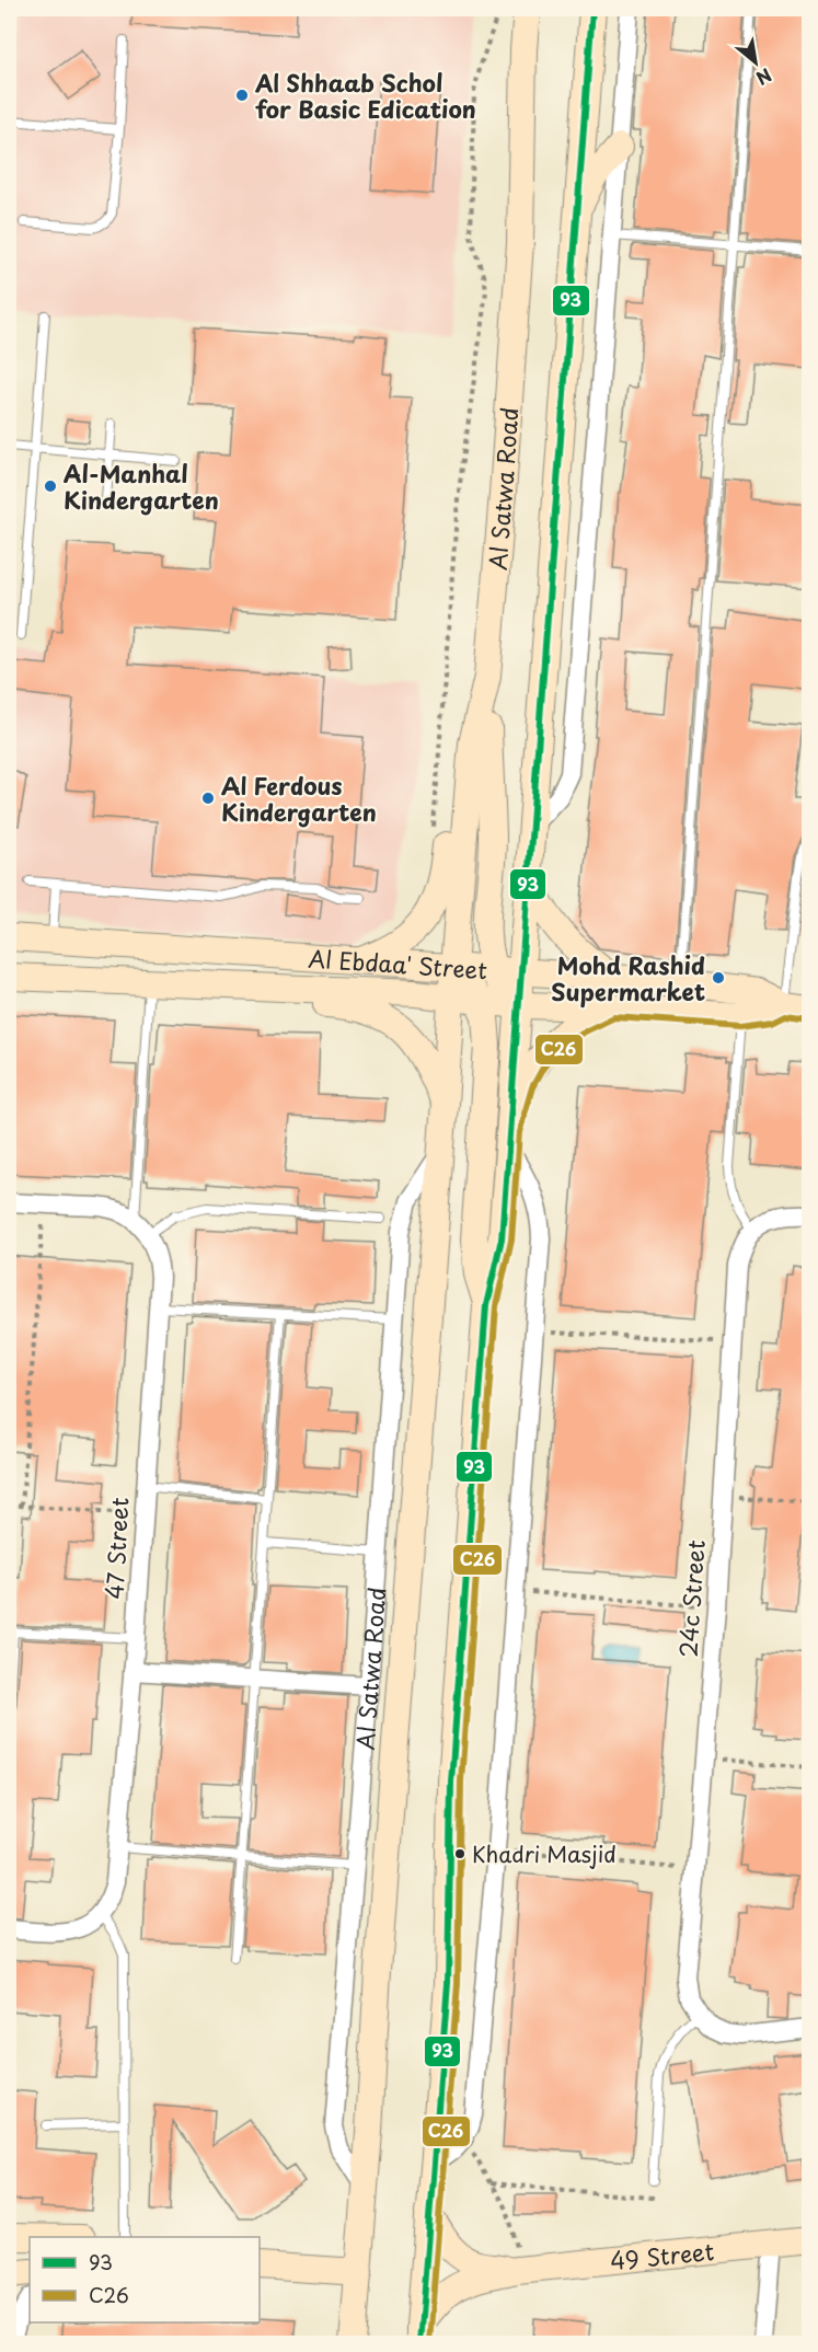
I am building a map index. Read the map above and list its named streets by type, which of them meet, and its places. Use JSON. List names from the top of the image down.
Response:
{
  "streets": {
    "main road": ["Al Satwa Road", "Al Ebdaa' Street", "49 Street"],
    "street": ["47 Street", "24c Street"]
  },
  "crossings": [
    ["Al Satwa Road", "Al Ebdaa' Street"]
  ],
  "places": [
    "Al Shhaab Schol for Basic Edication",
    "Al-Manhal Kindergarten",
    "Al Ferdous Kindergarten",
    "Mohd Rashid Supermarket",
    "Khadri Masjid"
  ],
  "lines": ["transit line 93", "transit line C26"],
  "legend": ["93", "C26"],
  "north": "bottom right"
}
